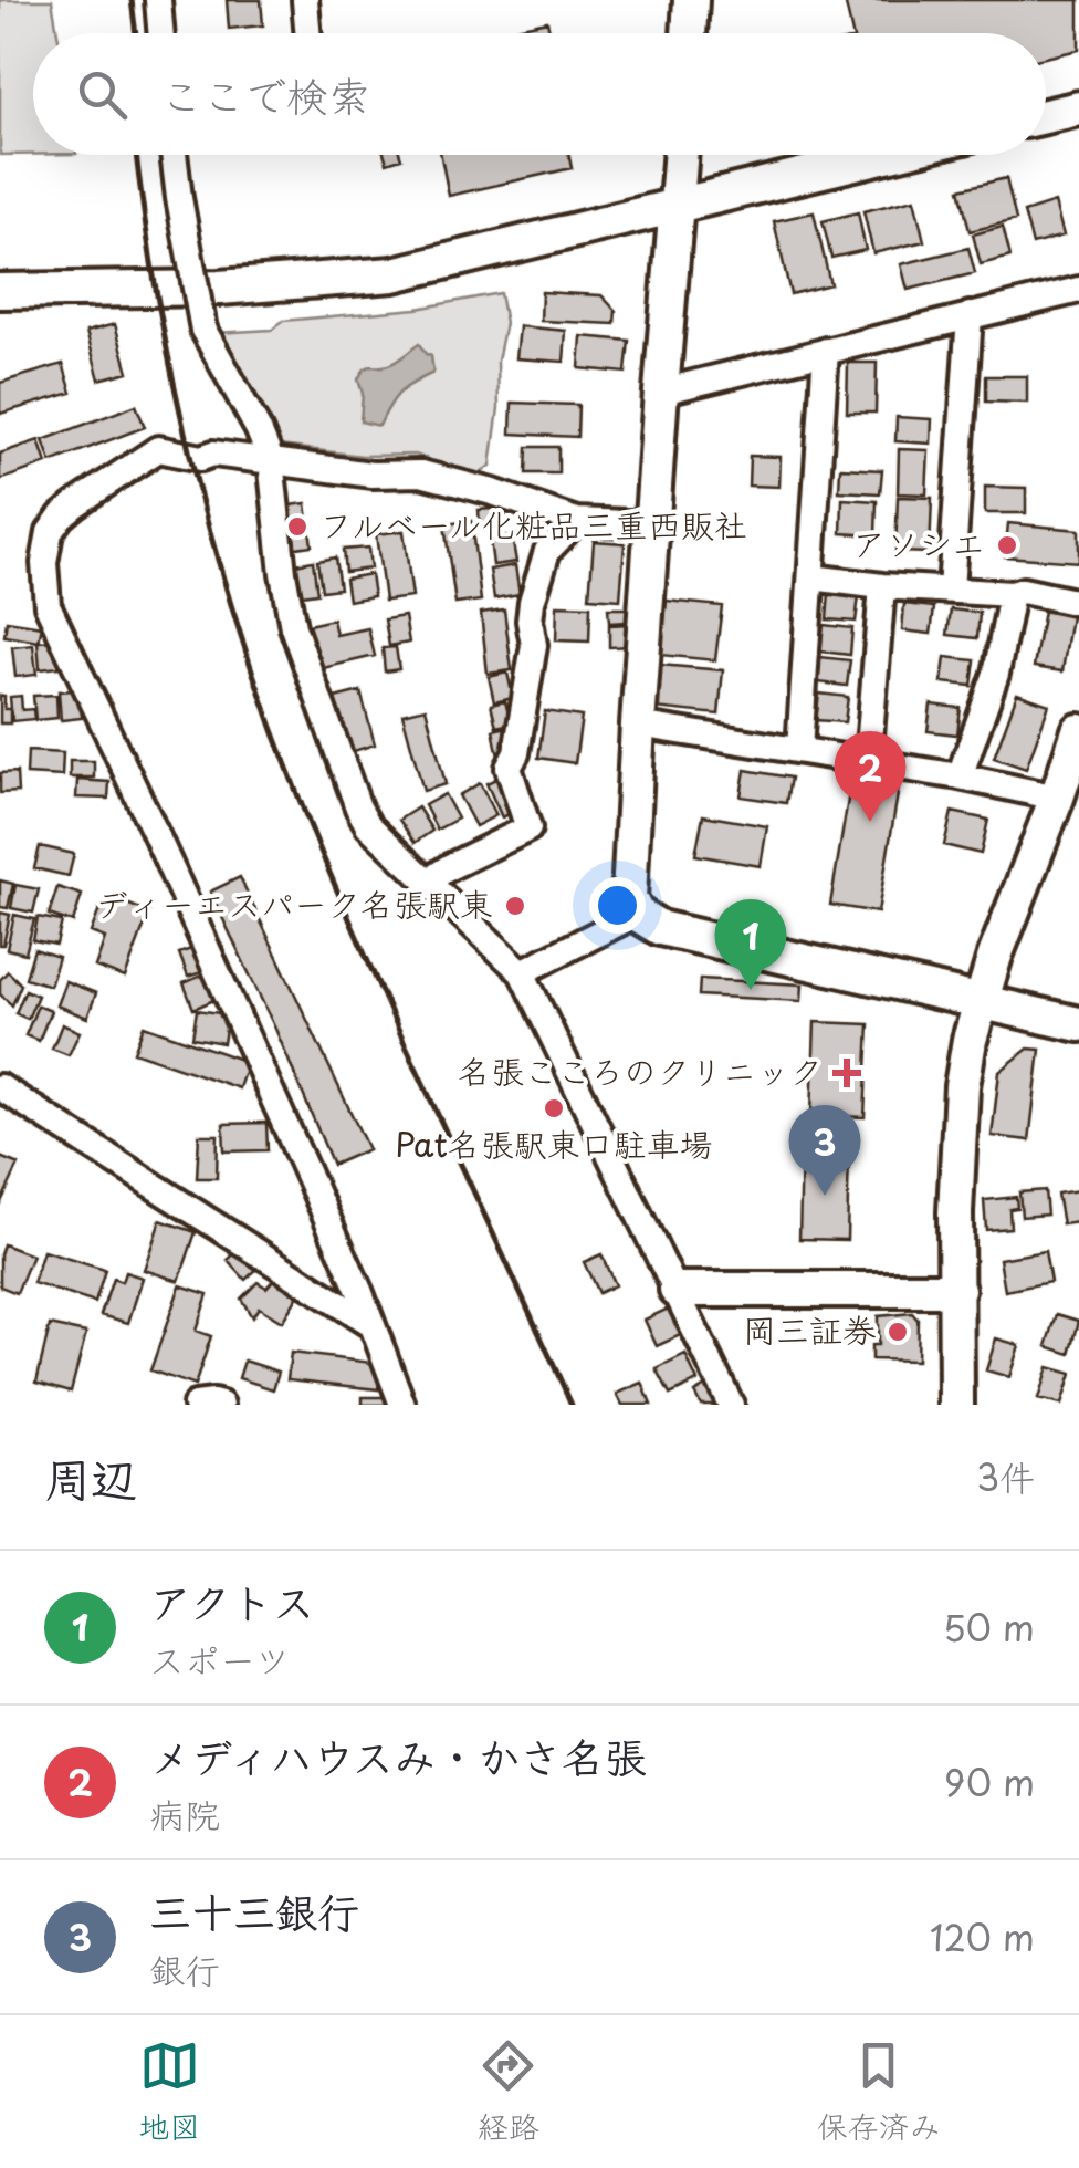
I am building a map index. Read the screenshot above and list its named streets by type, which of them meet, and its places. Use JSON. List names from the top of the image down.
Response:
{
  "places": {
    "other": [
      "フルベール化粧品三重西販社",
      "アソシエ",
      "ディーエスパーク名張駅東",
      "Pat名張駅東口駐車場",
      "岡三証券"
    ],
    "health": ["名張こころのクリニック"]
  },
  "page": {
    "search": "ここで検索",
    "pins": ["2", "1", "3"],
    "heading": ["周辺", "3件"],
    "list": [
      {
        "mark": "1",
        "name": "アクトス",
        "note": "スポーツ",
        "value": "50 m"
      },
      {
        "mark": "2",
        "name": "メディハウスみ・かさ名張",
        "note": "病院",
        "value": "90 m"
      },
      {
        "mark": "3",
        "name": "三十三銀行",
        "note": "銀行",
        "value": "120 m"
      }
    ],
    "nav": ["地図", "経路", "保存済み"]
  }
}
